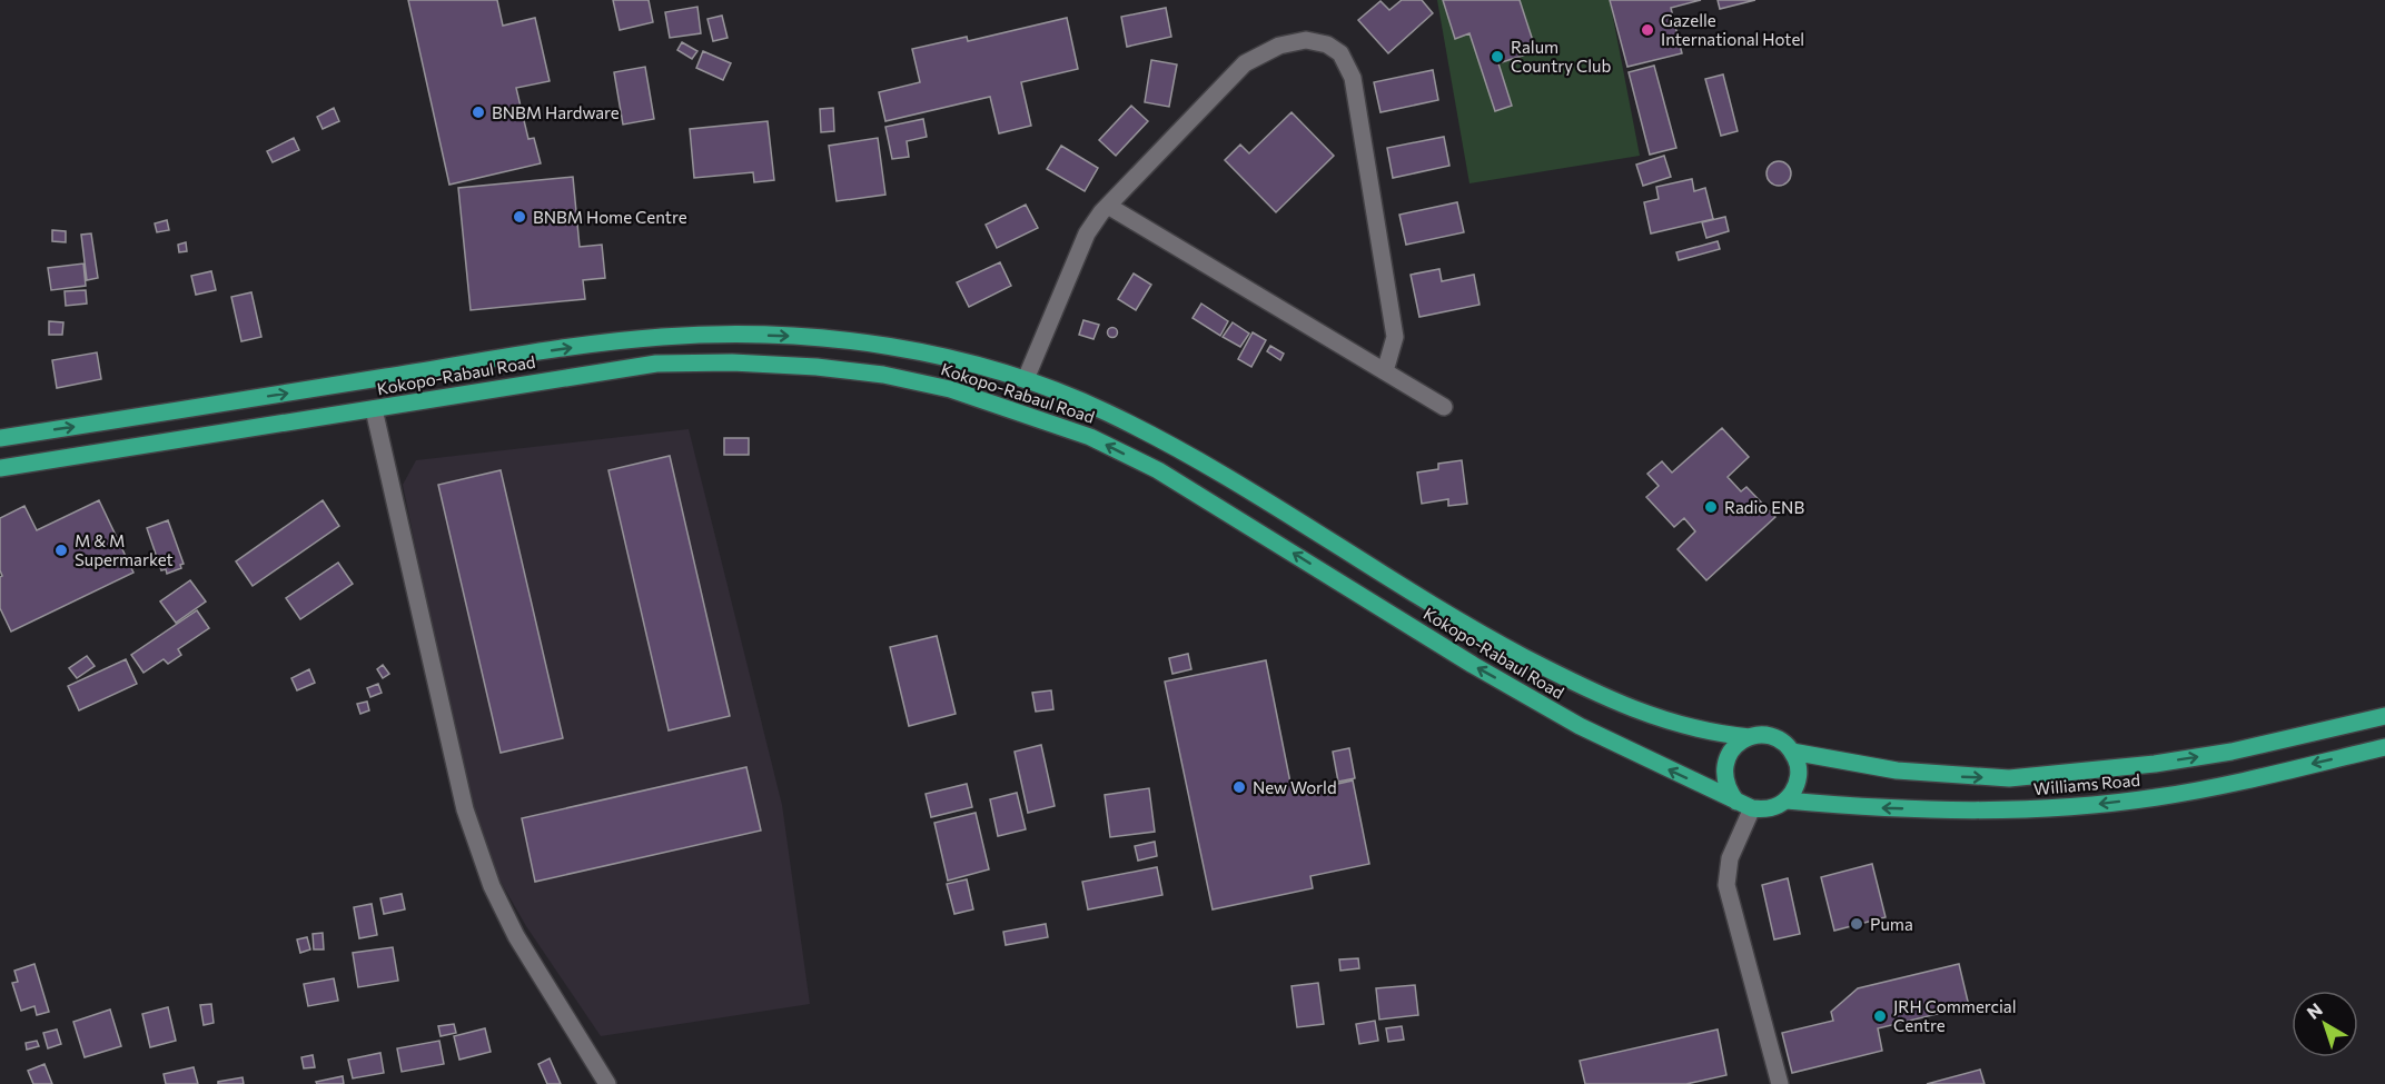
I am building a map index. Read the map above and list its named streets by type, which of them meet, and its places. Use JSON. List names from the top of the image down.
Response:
{
  "streets": {
    "main road": ["Kokopo-Rabaul Road", "Williams Road"]
  },
  "crossings": [
    ["Kokopo-Rabaul Road", "Williams Road"]
  ],
  "places": [
    "Gazelle International Hotel",
    "Ralum Country Club",
    "BNBM Hardware",
    "BNBM Home Centre",
    "Radio ENB",
    "M & M Supermarket",
    "New World",
    "Puma",
    "JRH Commercial Centre"
  ],
  "north": "top left"
}
